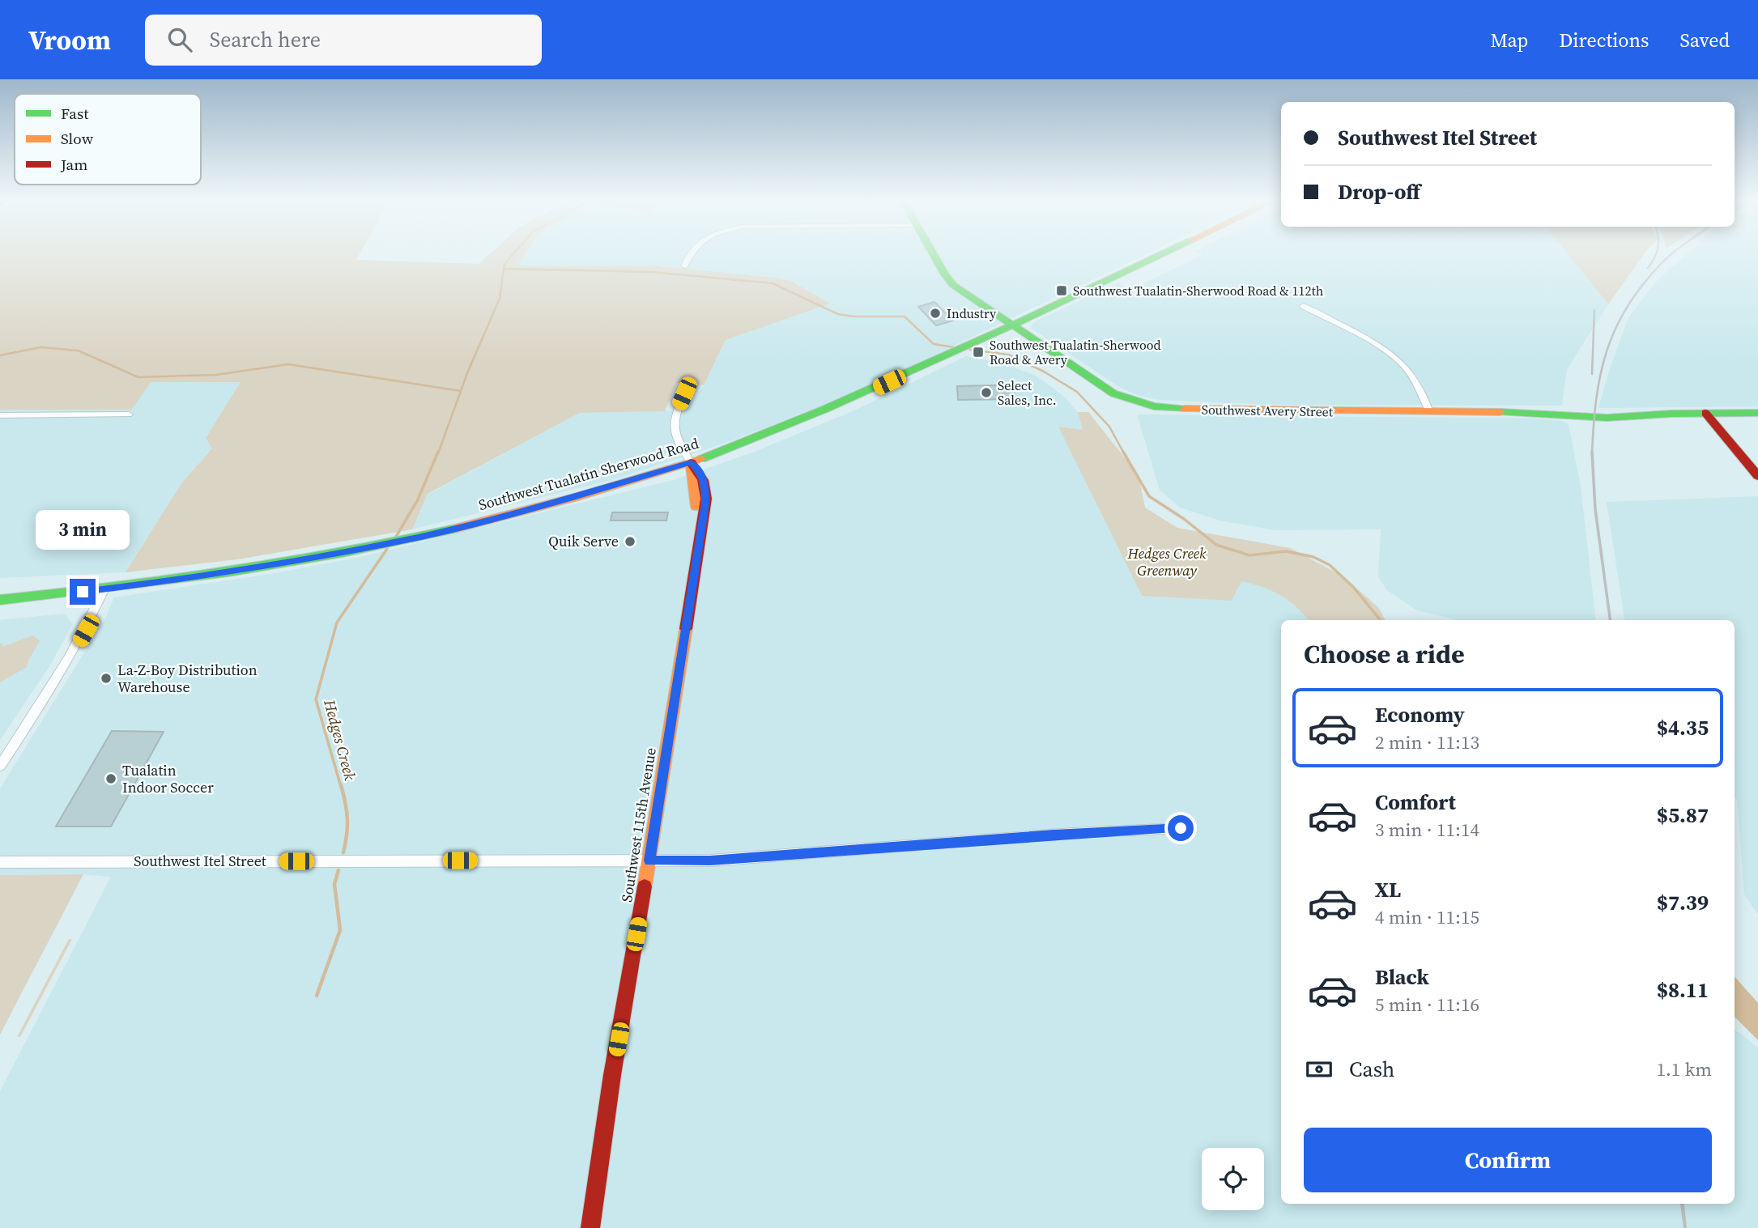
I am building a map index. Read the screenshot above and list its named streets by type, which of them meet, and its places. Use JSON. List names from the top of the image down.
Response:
{
  "streets": {
    "main road": ["Southwest Avery Street", "Southwest Tualatin Sherwood Road", "Southwest 115th Avenue"],
    "street": ["Southwest Itel Street"]
  },
  "crossings": [
    ["Southwest Avery Street", "Southwest Tualatin Sherwood Road"],
    ["Southwest Tualatin Sherwood Road", "Southwest 115th Avenue"],
    ["Southwest 115th Avenue", "Southwest Itel Street"]
  ],
  "water": ["Hedges Creek"],
  "parks": ["Hedges Creek Greenway"],
  "places": {
    "transit": ["Southwest Tualatin-Sherwood Road & 112th", "Southwest Tualatin-Sherwood Road & Avery"],
    "other": [
      "Industry",
      "Select Sales, Inc.",
      "Quik Serve",
      "La-Z-Boy Distribution Warehouse",
      "Tualatin Indoor Soccer"
    ]
  },
  "legend": ["Fast", "Slow", "Jam"],
  "page": {
    "header": "Vroom",
    "search": "Search here",
    "nav": ["Map", "Directions", "Saved"],
    "banner": ["Southwest Itel Street", "Drop-off"],
    "bubble": "3 min",
    "heading": "Choose a ride",
    "list": [
      {
        "name": "Economy",
        "note": "2 min · 11:13",
        "value": "$4.35"
      },
      {
        "name": "Comfort",
        "note": "3 min · 11:14",
        "value": "$5.87"
      },
      {
        "name": "XL",
        "note": "4 min · 11:15",
        "value": "$7.39"
      },
      {
        "name": "Black",
        "note": "5 min · 11:16",
        "value": "$8.11"
      }
    ],
    "pay": ["Cash", "1.1 km"],
    "buttons": "Confirm"
  }
}
